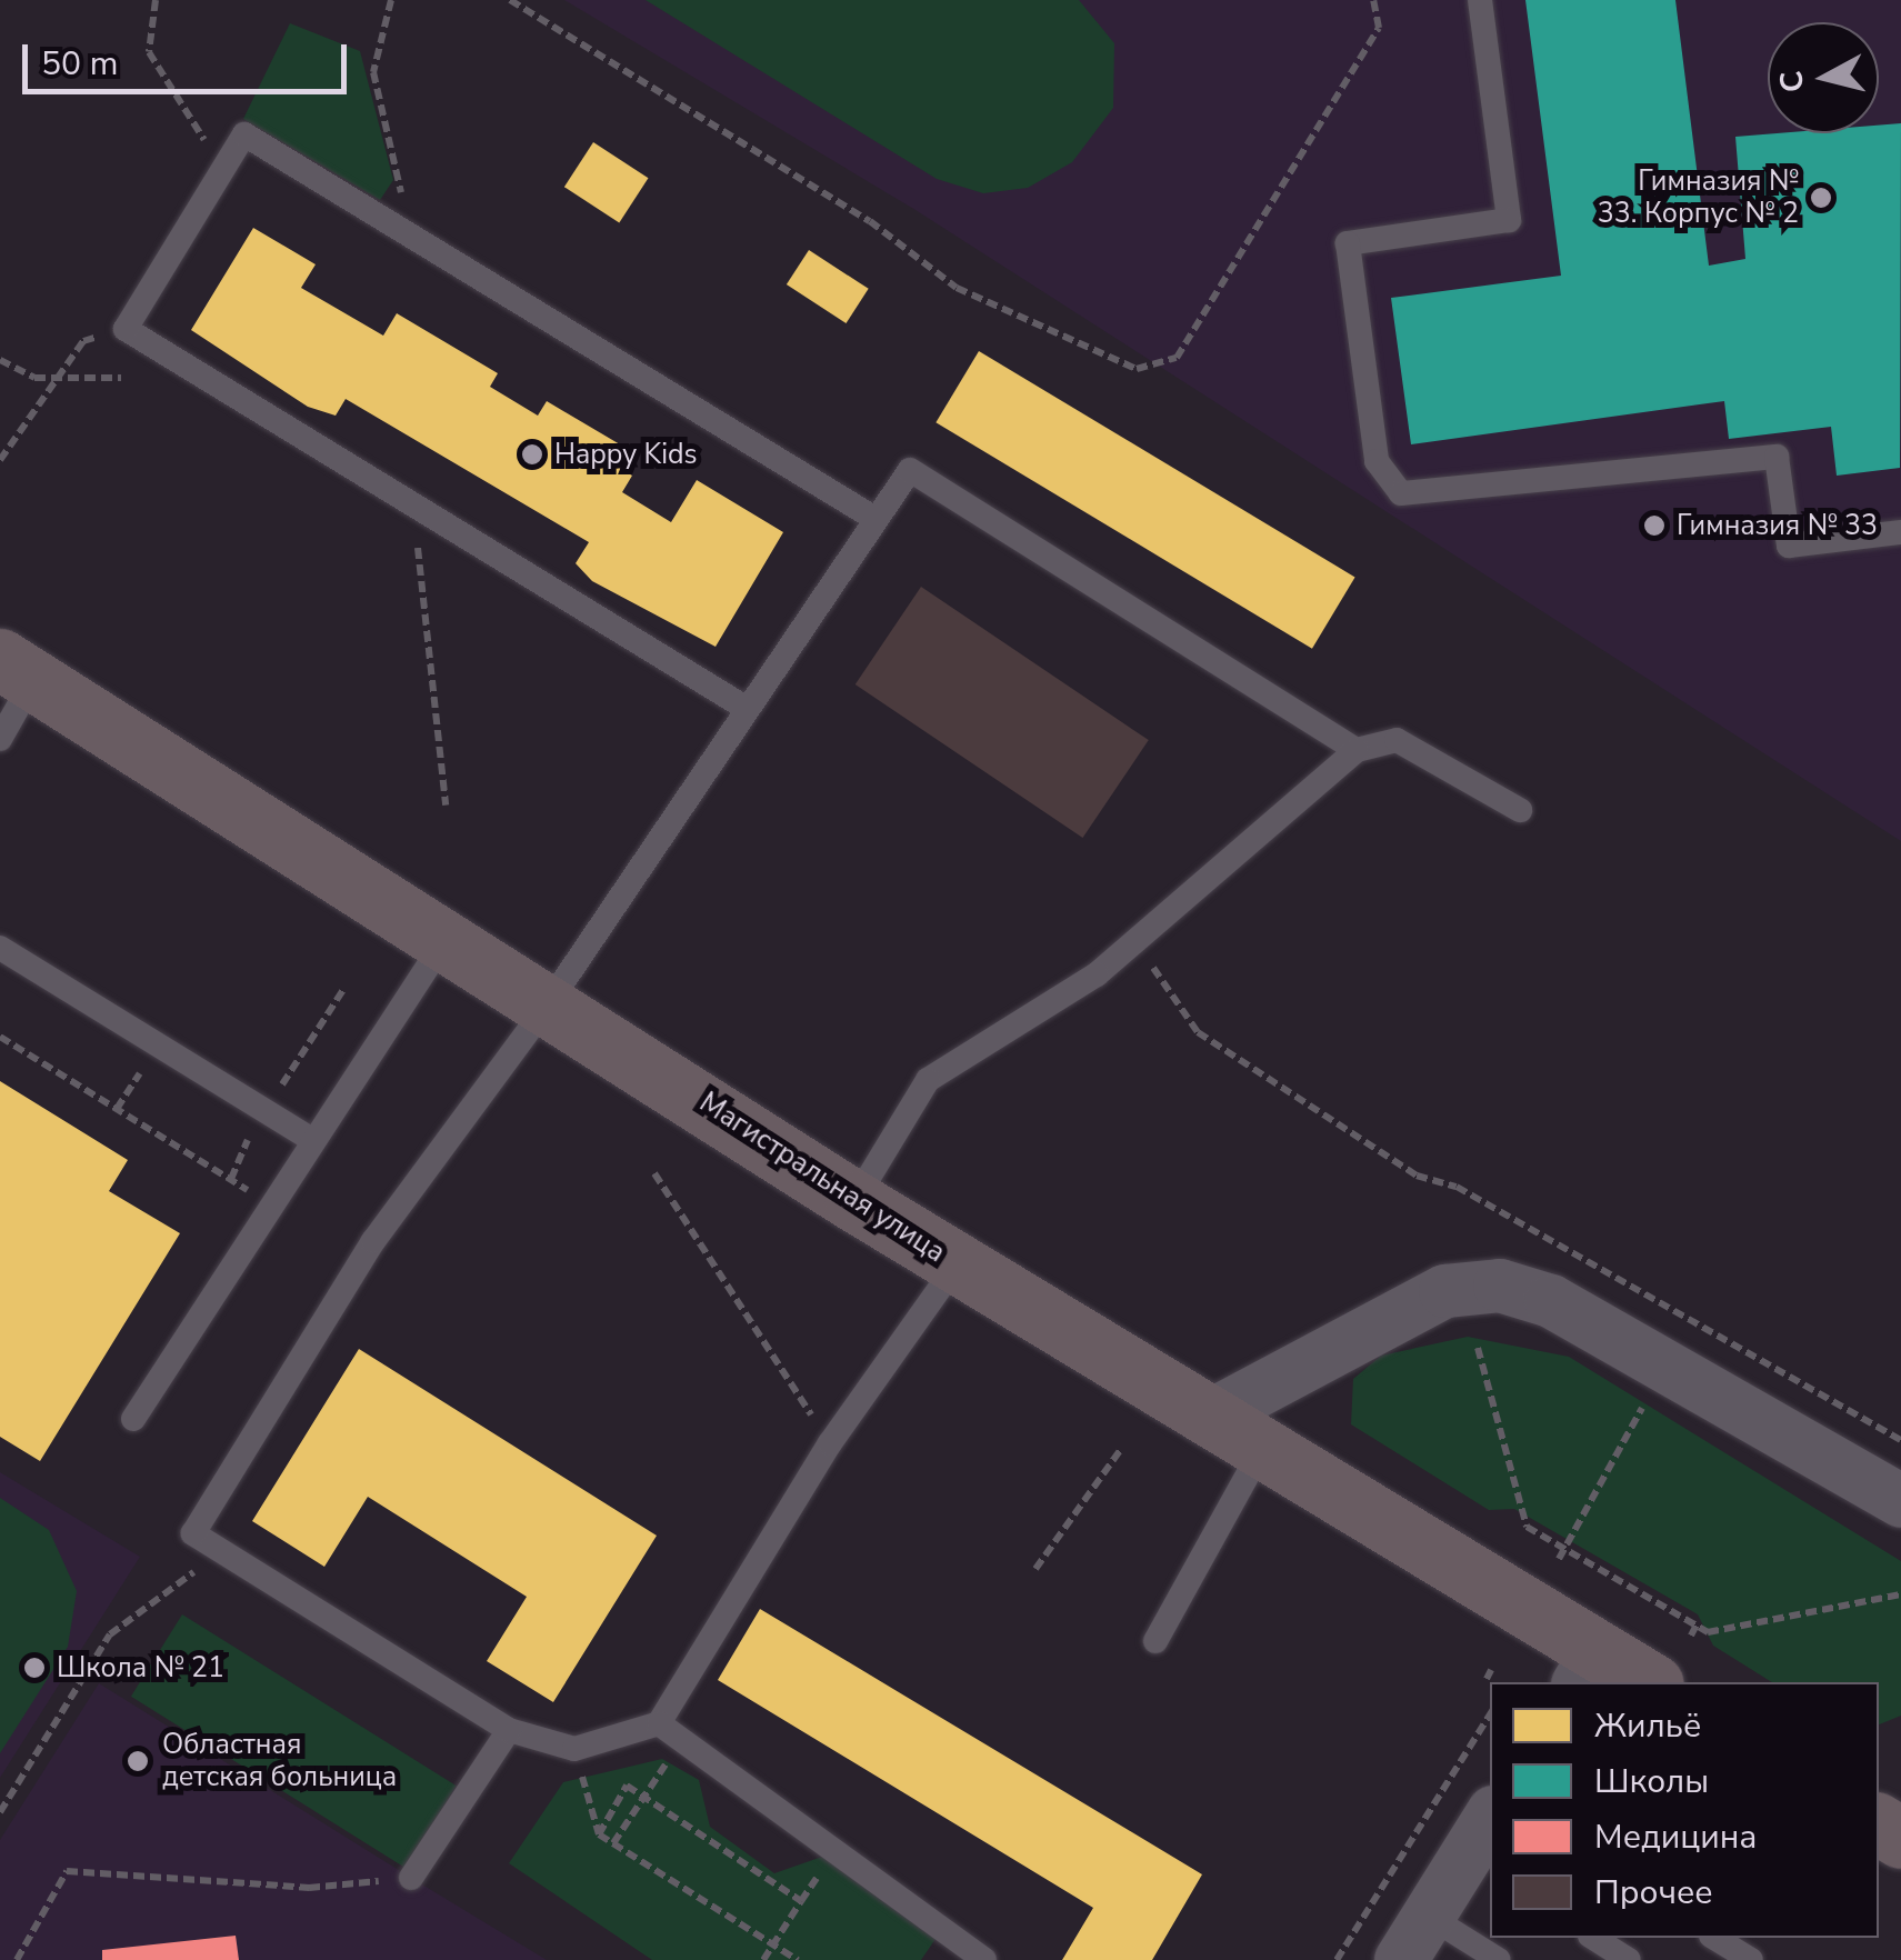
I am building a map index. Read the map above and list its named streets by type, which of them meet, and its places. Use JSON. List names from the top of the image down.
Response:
{
  "streets": {
    "highway": ["Магистральная улица"]
  },
  "places": [
    "Гимназия № 33. Корпус № 2",
    "Happy Kids",
    "Гимназия № 33",
    "Школа № 21",
    "Областная детская больница"
  ],
  "legend": [
    "Жильё",
    "Школы",
    "Медицина",
    "Прочее"
  ],
  "scale_bar": "50 m",
  "north": "left"
}
